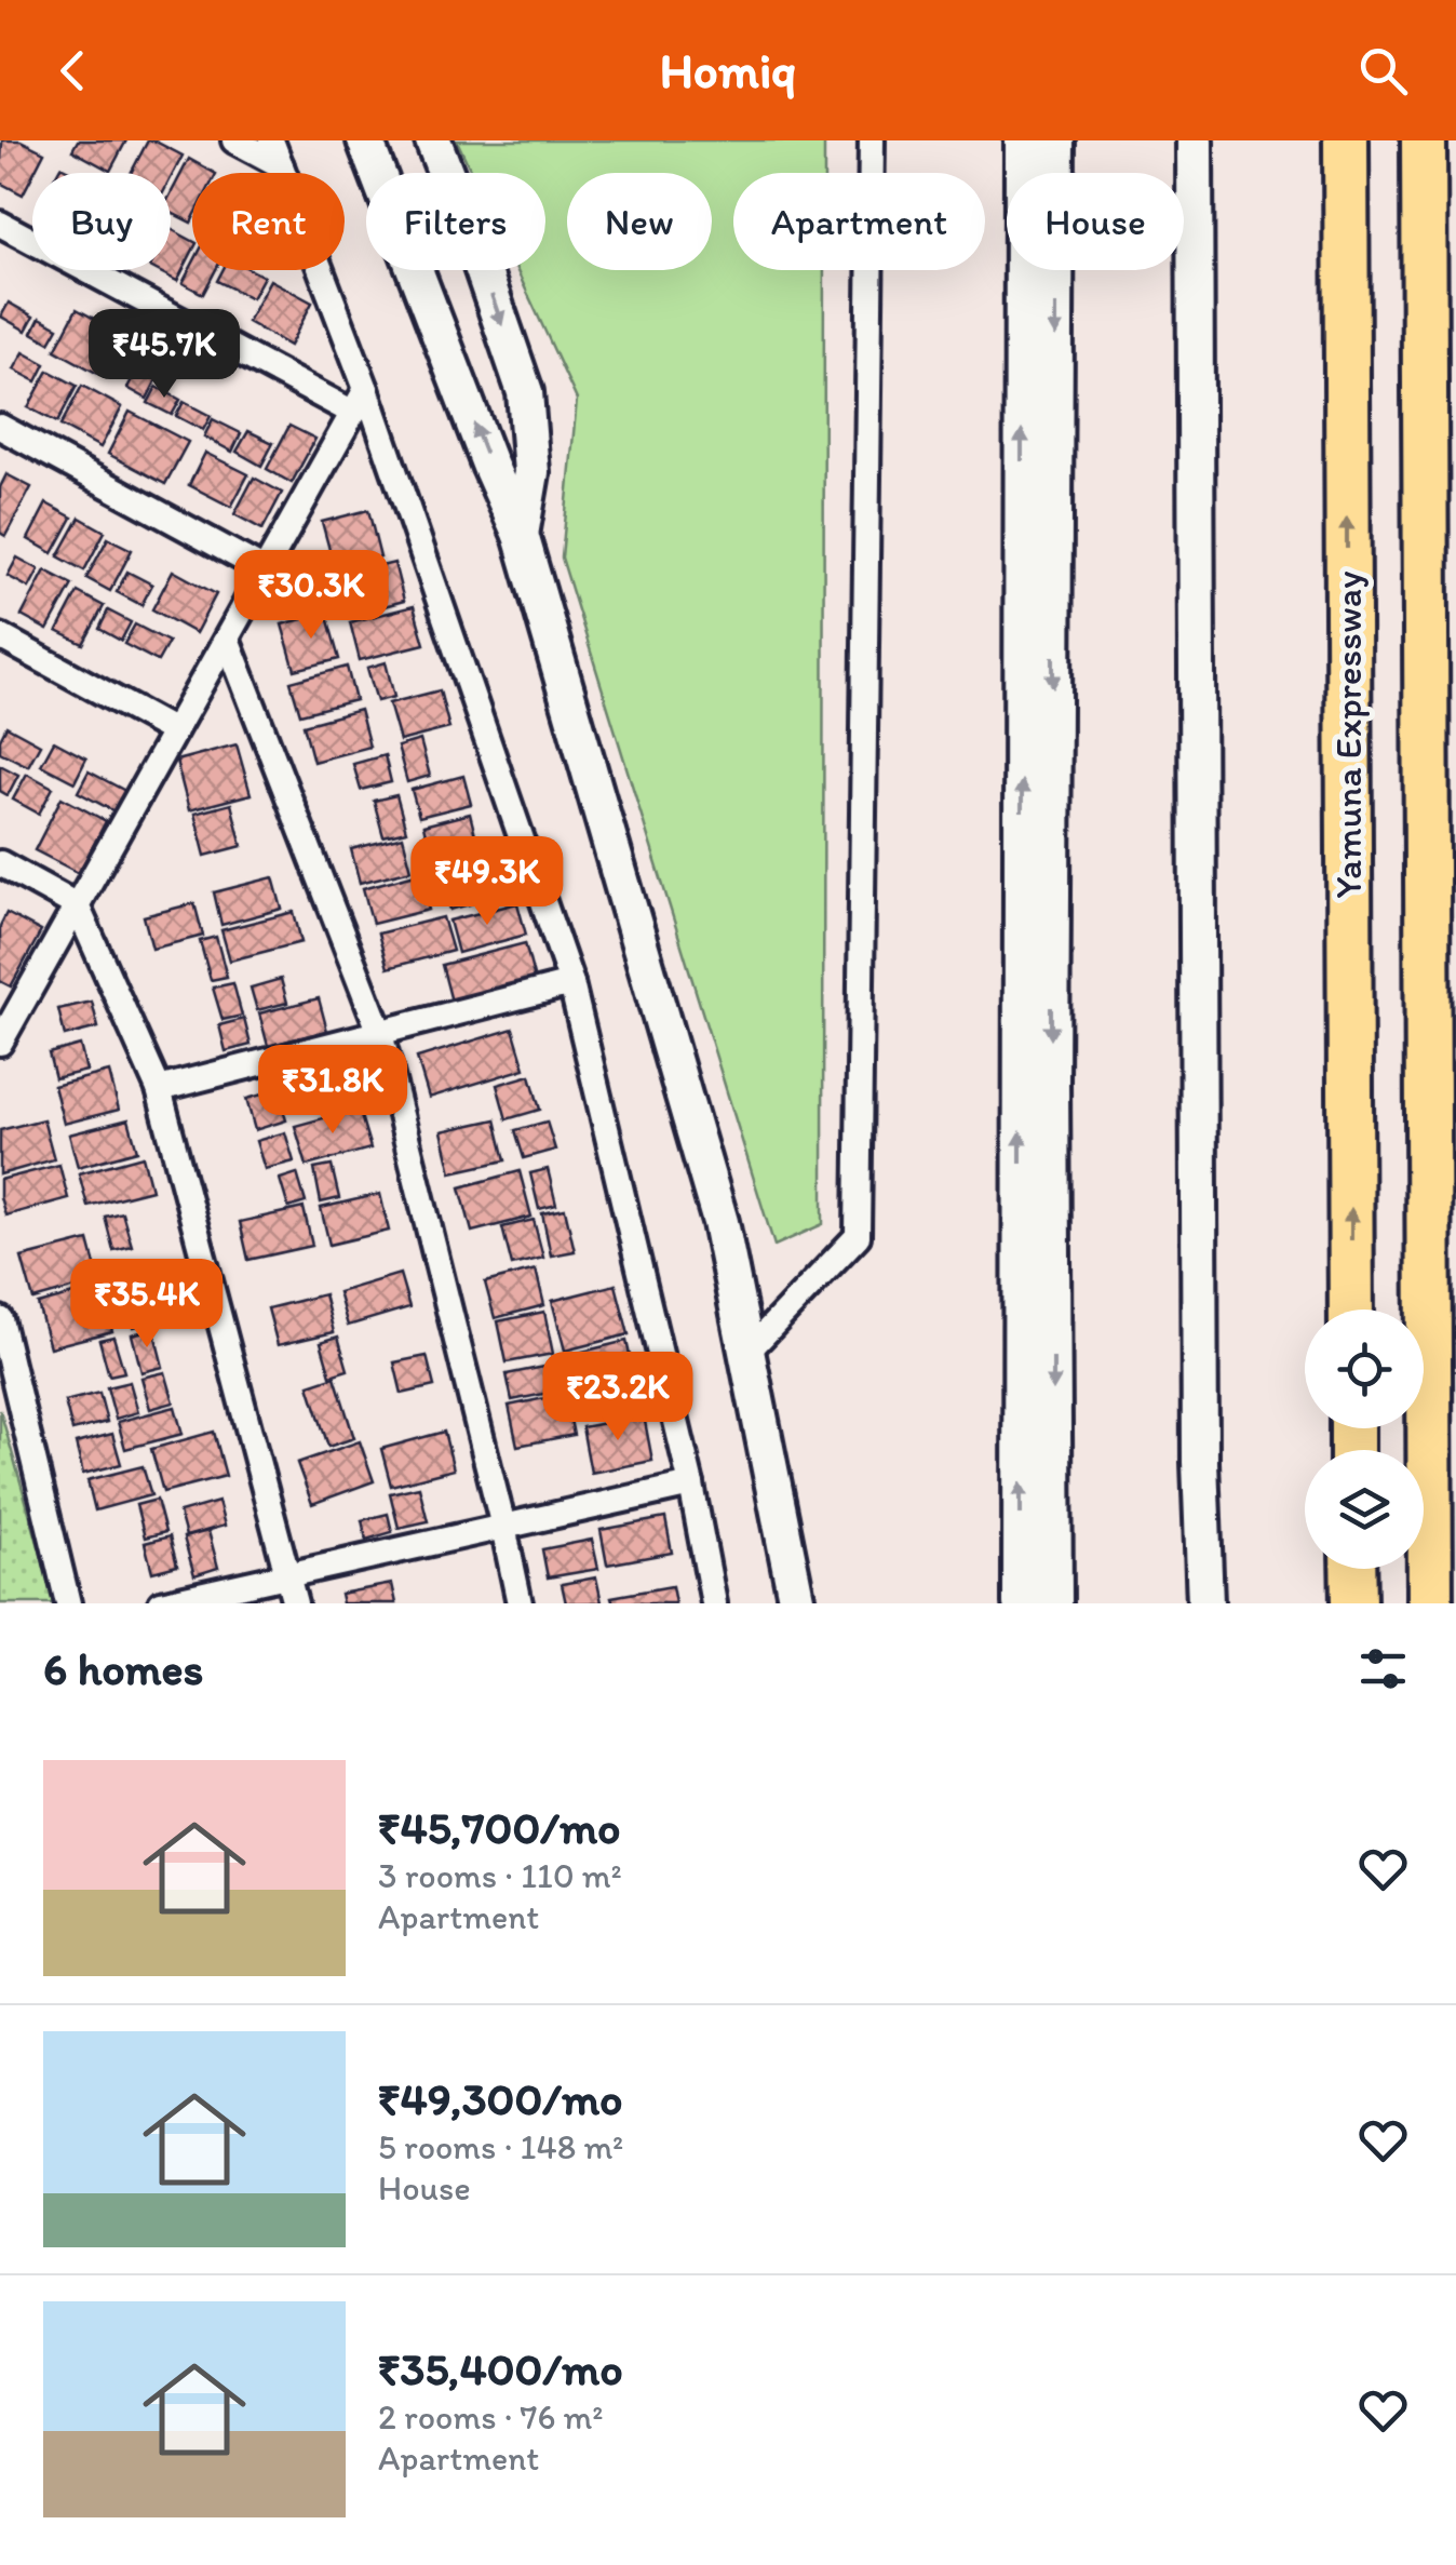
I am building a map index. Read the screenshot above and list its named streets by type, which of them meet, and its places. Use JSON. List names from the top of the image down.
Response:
{
  "streets": {
    "highway": ["Yamuna Expressway"]
  },
  "page": {
    "header": "Homiq",
    "chip": [
      "Buy",
      "Rent",
      "Filters",
      "New",
      "Apartment",
      "House"
    ],
    "price": [
      "₹45.7K",
      "₹30.3K",
      "₹49.3K",
      "₹31.8K",
      "₹35.4K",
      "₹23.2K"
    ],
    "heading": "6 homes",
    "list": [
      {
        "name": "₹45,700/mo",
        "note": "3 rooms · 110 m² · Apartment"
      },
      {
        "name": "₹49,300/mo",
        "note": "5 rooms · 148 m² · House"
      },
      {
        "name": "₹35,400/mo",
        "note": "2 rooms · 76 m² · Apartment"
      }
    ]
  }
}
